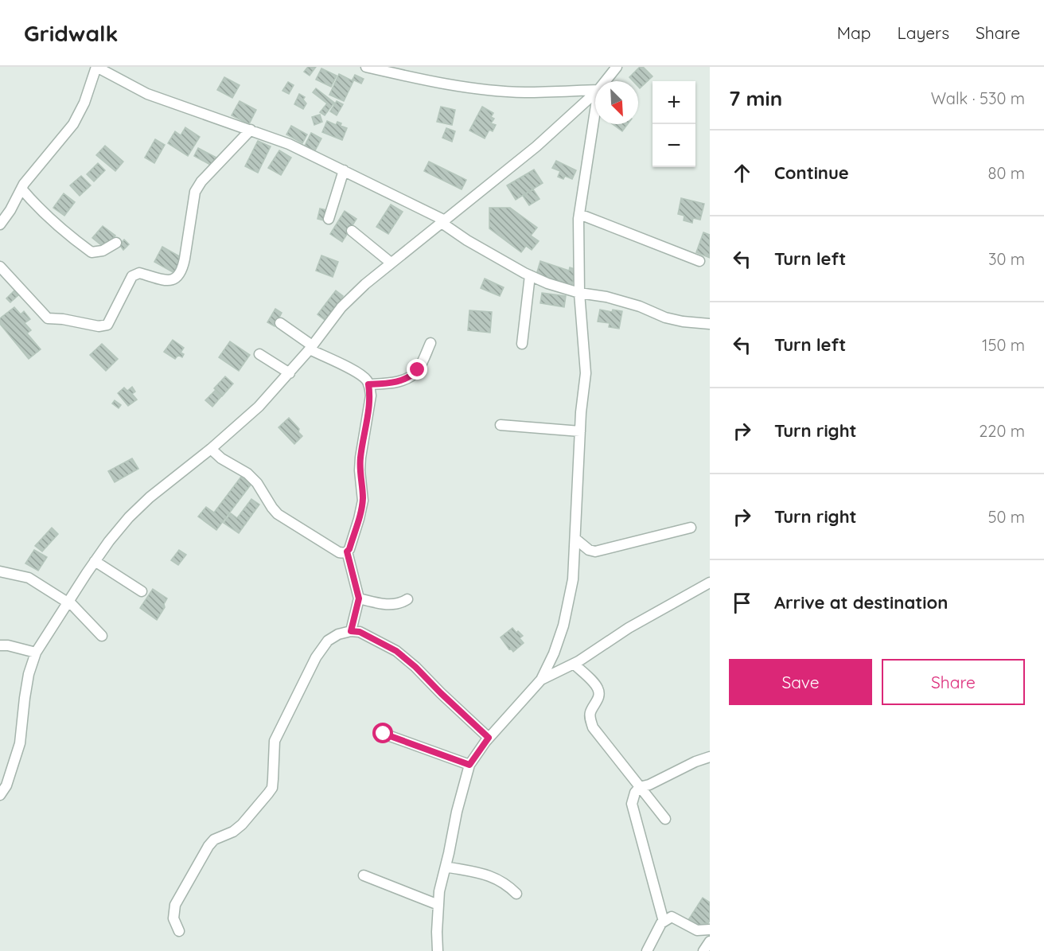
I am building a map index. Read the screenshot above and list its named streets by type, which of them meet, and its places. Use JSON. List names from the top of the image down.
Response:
{
  "north": "bottom right",
  "page": {
    "header": "Gridwalk",
    "nav": ["Map", "Layers", "Share"],
    "heading": ["7 min", "Walk · 530 m"],
    "map_buttons": ["+", "−"],
    "list": [
      ["Continue", "80 m"],
      ["Turn left", "30 m"],
      ["Turn left", "150 m"],
      ["Turn right", "220 m"],
      ["Turn right", "50 m"],
      "Arrive at destination"
    ],
    "buttons": ["Save", "Share"]
  }
}
